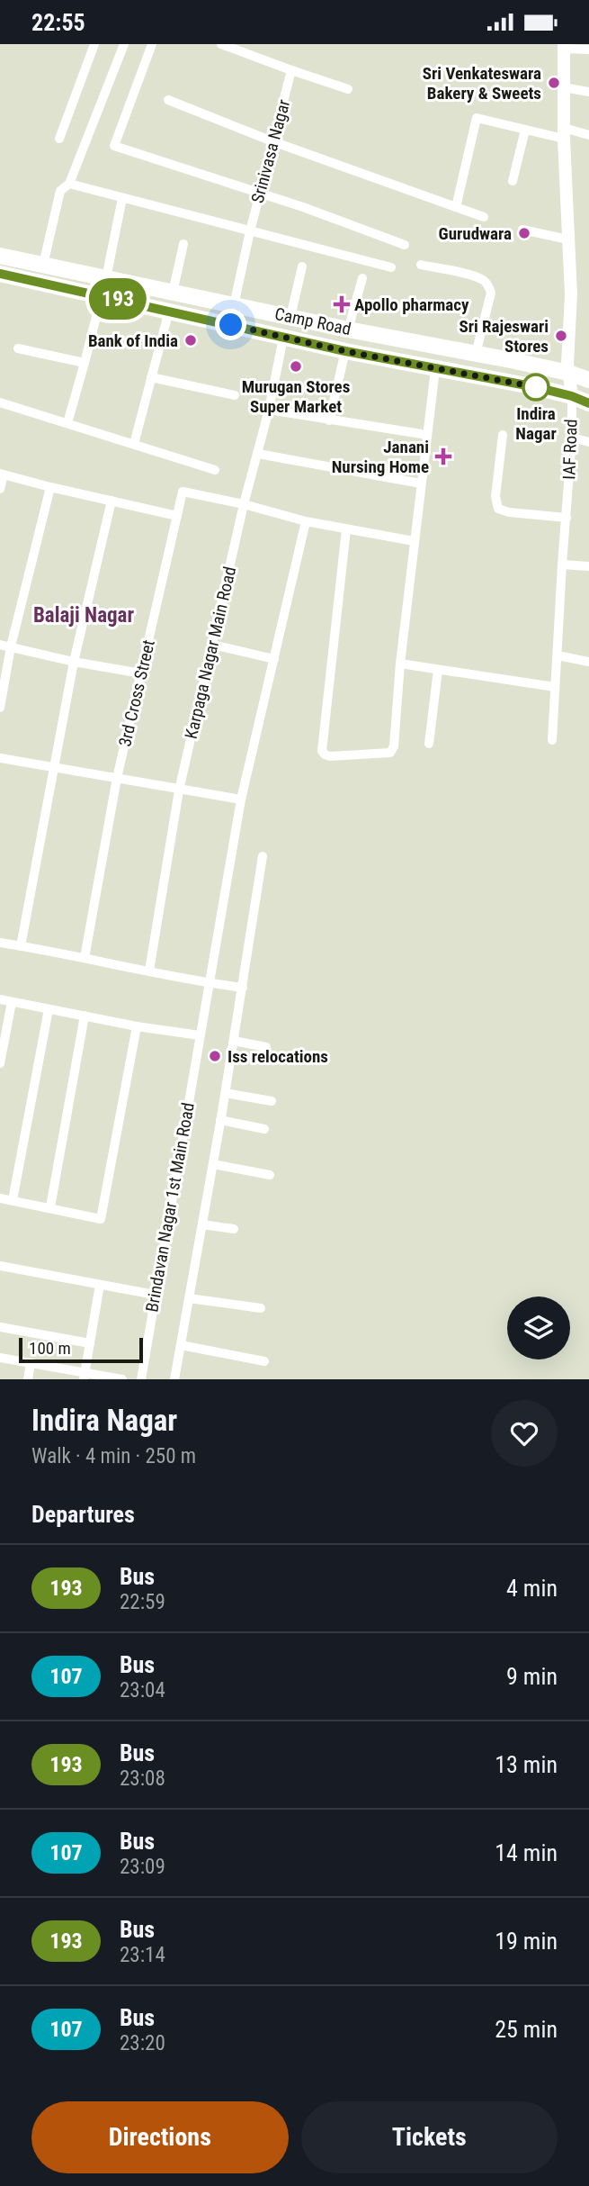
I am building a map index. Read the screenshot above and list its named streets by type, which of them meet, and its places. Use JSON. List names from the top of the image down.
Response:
{
  "streets": {
    "main road": ["Camp Road"],
    "street": [
      "Srinivasa Nagar",
      "IAF Road",
      "Karpaga Nagar Main Road",
      "3rd Cross Street",
      "Brindavan Nagar 1st Main Road"
    ]
  },
  "crossings": [
    ["Srinivasa Nagar", "Camp Road"],
    ["Camp Road", "IAF Road"],
    ["Camp Road", "Karpaga Nagar Main Road"],
    ["Karpaga Nagar Main Road", "3rd Cross Street"]
  ],
  "districts": ["Balaji Nagar"],
  "places": {
    "other": [
      "Sri Venkateswara Bakery & Sweets",
      "Gurudwara",
      "Sri Rajeswari Stores",
      "Bank of India",
      "Murugan Stores Super Market",
      "Indira Nagar",
      "Iss relocations"
    ],
    "health": ["Apollo pharmacy", "Janani Nursing Home"]
  },
  "lines": ["bus line 193"],
  "scale_bar": "100 m",
  "page": {
    "status": "22:55",
    "on_map": "193",
    "scale": "100 m",
    "heading": [
      ["Indira Nagar", "Walk · 4 min · 250 m"],
      "Departures"
    ],
    "list": [
      {
        "mark": "193",
        "name": "Bus",
        "note": "22:59",
        "value": "4 min"
      },
      {
        "mark": "107",
        "name": "Bus",
        "note": "23:04",
        "value": "9 min"
      },
      {
        "mark": "193",
        "name": "Bus",
        "note": "23:08",
        "value": "13 min"
      },
      {
        "mark": "107",
        "name": "Bus",
        "note": "23:09",
        "value": "14 min"
      },
      {
        "mark": "193",
        "name": "Bus",
        "note": "23:14",
        "value": "19 min"
      },
      {
        "mark": "107",
        "name": "Bus",
        "note": "23:20",
        "value": "25 min"
      }
    ],
    "buttons": ["Directions", "Tickets"]
  }
}
